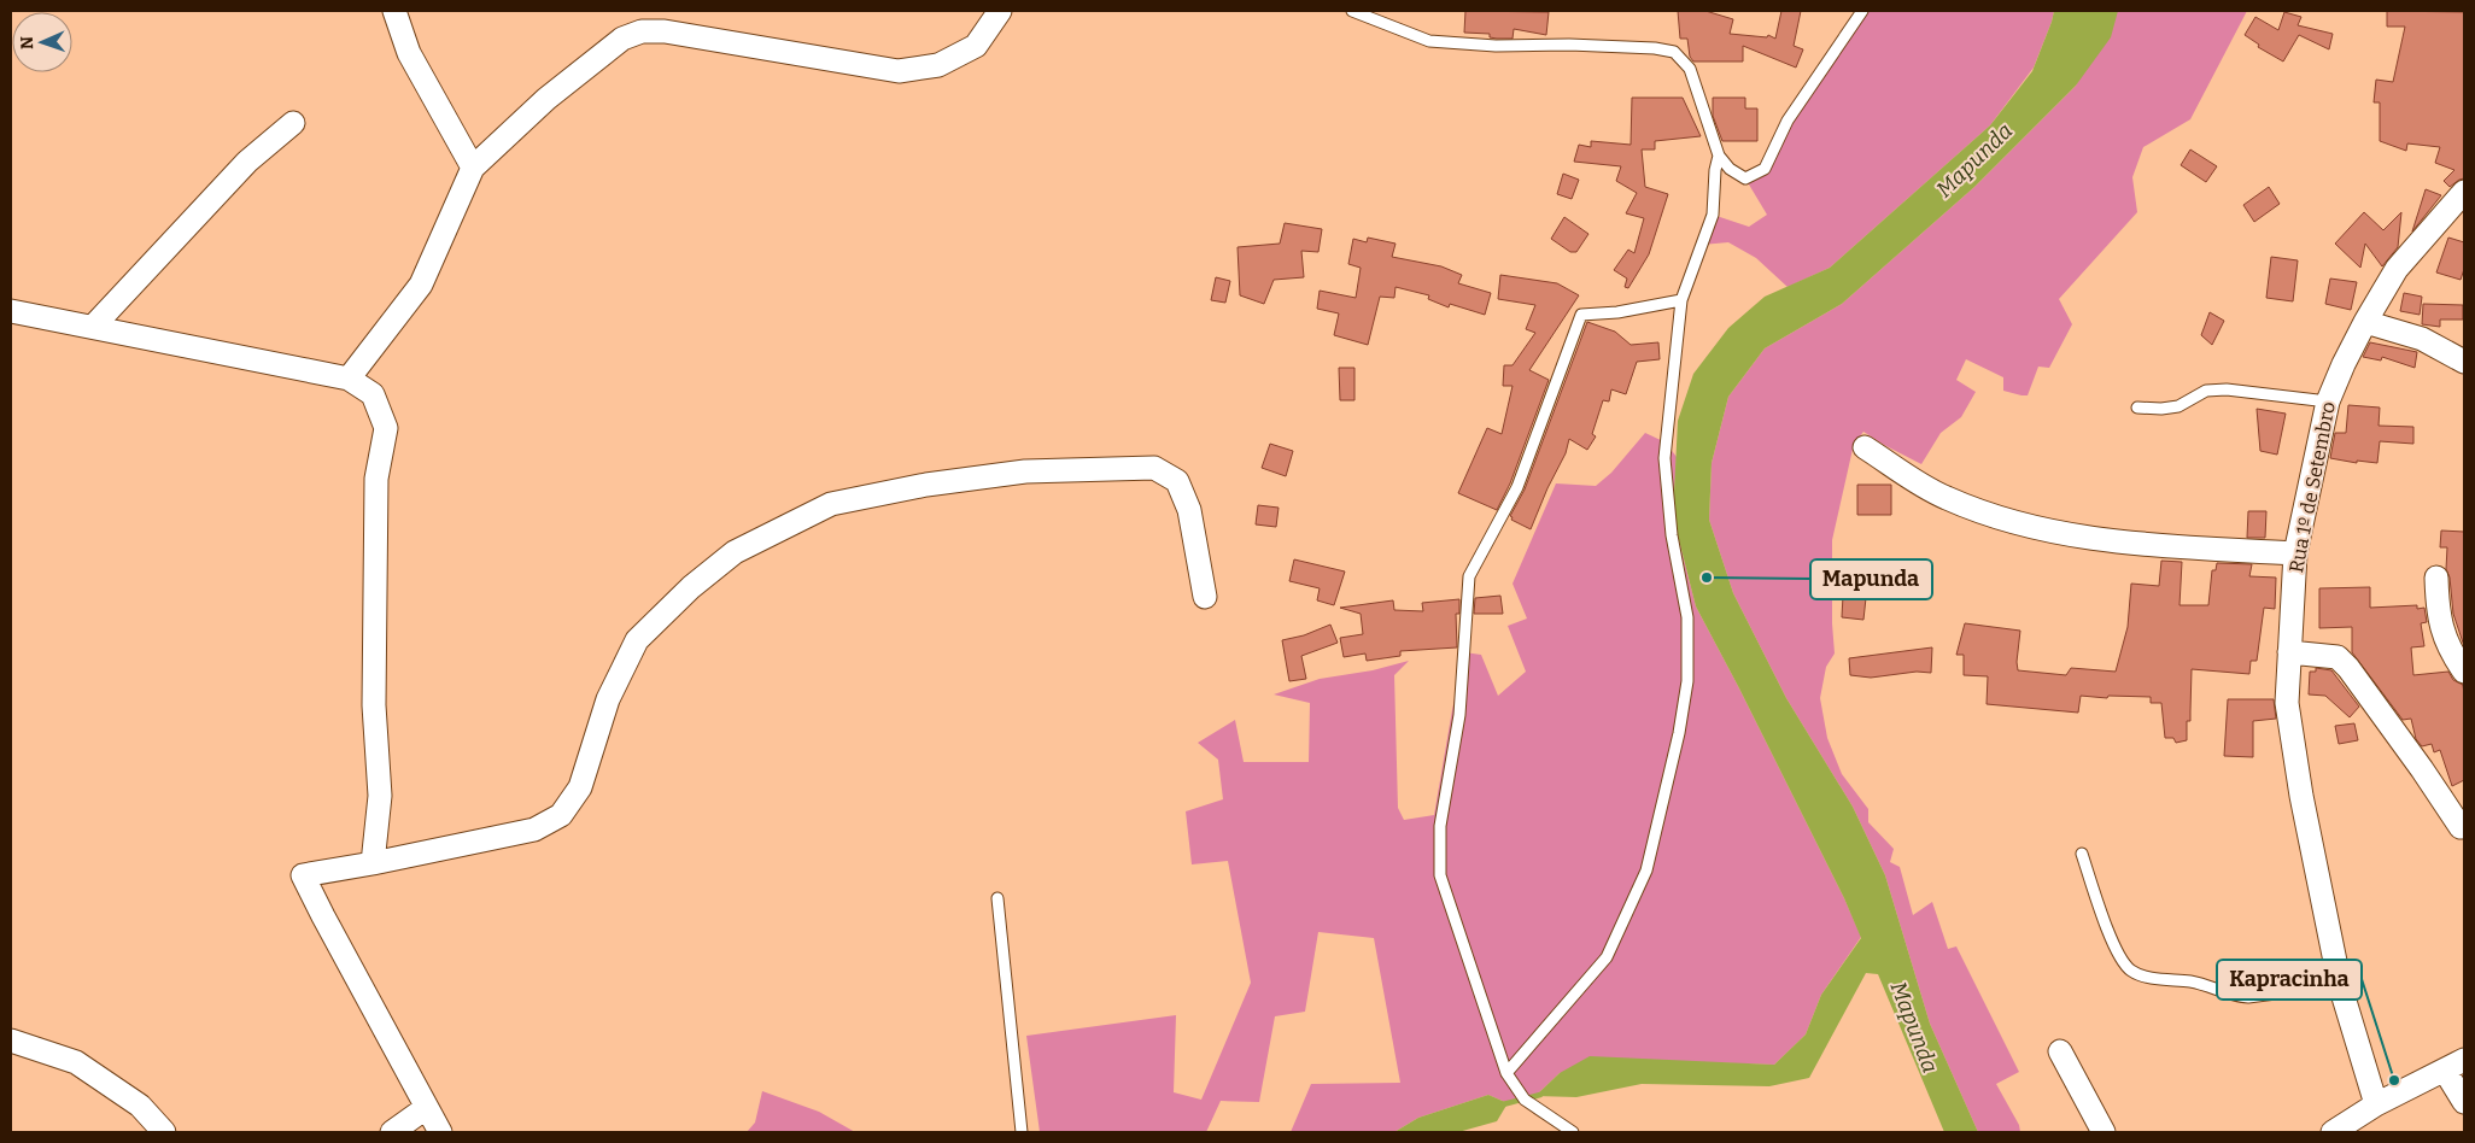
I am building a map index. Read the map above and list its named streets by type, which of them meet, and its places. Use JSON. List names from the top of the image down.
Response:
{
  "streets": {
    "street": ["Rua 1º de Setembro"]
  },
  "water": ["Mapunda"],
  "places": ["Mapunda", "Kapracinha"],
  "north": "left"
}
